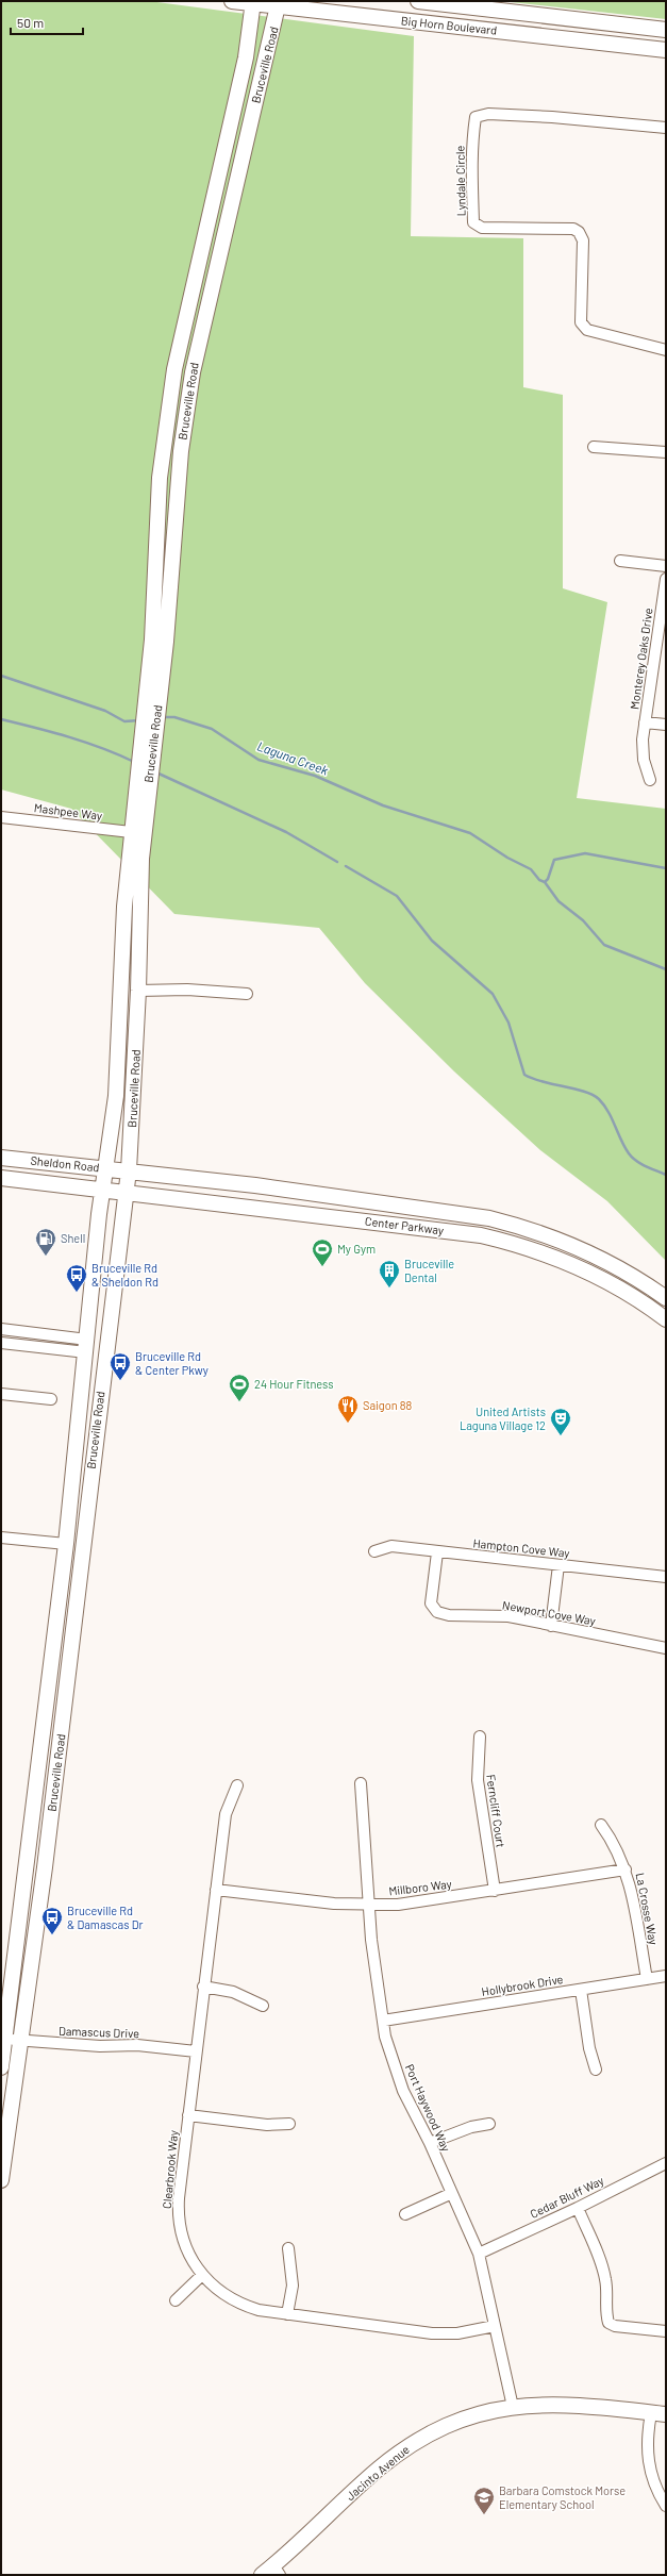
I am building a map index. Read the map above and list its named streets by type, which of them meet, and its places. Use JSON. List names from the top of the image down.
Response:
{
  "streets": {
    "main road": [
      "Big Horn Boulevard",
      "Bruceville Road",
      "Sheldon Road",
      "Center Parkway",
      "Jacinto Avenue"
    ],
    "street": [
      "Lyndale Circle",
      "Monterey Oaks Drive",
      "Mashpee Way",
      "Hampton Cove Way",
      "Newport Cove Way",
      "Ferncliff Court",
      "Millboro Way",
      "La Crosse Way",
      "Hollybrook Drive",
      "Damascus Drive",
      "Port Haywood Way",
      "Clearbrook Way",
      "Cedar Bluff Way"
    ]
  },
  "crossings": [
    ["Big Horn Boulevard", "Bruceville Road"],
    ["Bruceville Road", "Mashpee Way"],
    ["Bruceville Road", "Sheldon Road"],
    ["Bruceville Road", "Center Parkway"],
    ["Bruceville Road", "Damascus Drive"],
    ["Sheldon Road", "Center Parkway"],
    ["Hampton Cove Way", "Newport Cove Way"],
    ["Ferncliff Court", "Millboro Way"],
    ["Millboro Way", "La Crosse Way"],
    ["Millboro Way", "Port Haywood Way"],
    ["Millboro Way", "Clearbrook Way"],
    ["La Crosse Way", "Hollybrook Drive"],
    ["Hollybrook Drive", "Port Haywood Way"],
    ["Damascus Drive", "Clearbrook Way"],
    ["Port Haywood Way", "Clearbrook Way"],
    ["Port Haywood Way", "Cedar Bluff Way"],
    ["Port Haywood Way", "Jacinto Avenue"]
  ],
  "water": ["Laguna Creek"],
  "places": {
    "fuel station": ["Shell"],
    "sports": ["My Gym", "24 Hour Fitness"],
    "building": ["Bruceville Dental"],
    "bus stop": ["Bruceville Rd & Sheldon Rd", "Bruceville Rd & Center Pkwy", "Bruceville Rd & Damascas Dr"],
    "restaurant": ["Saigon 88"],
    "theatre": ["United Artists Laguna Village 12"],
    "school or university": ["Barbara Comstock Morse Elementary School"]
  },
  "scale_bar": "50 m"
}
